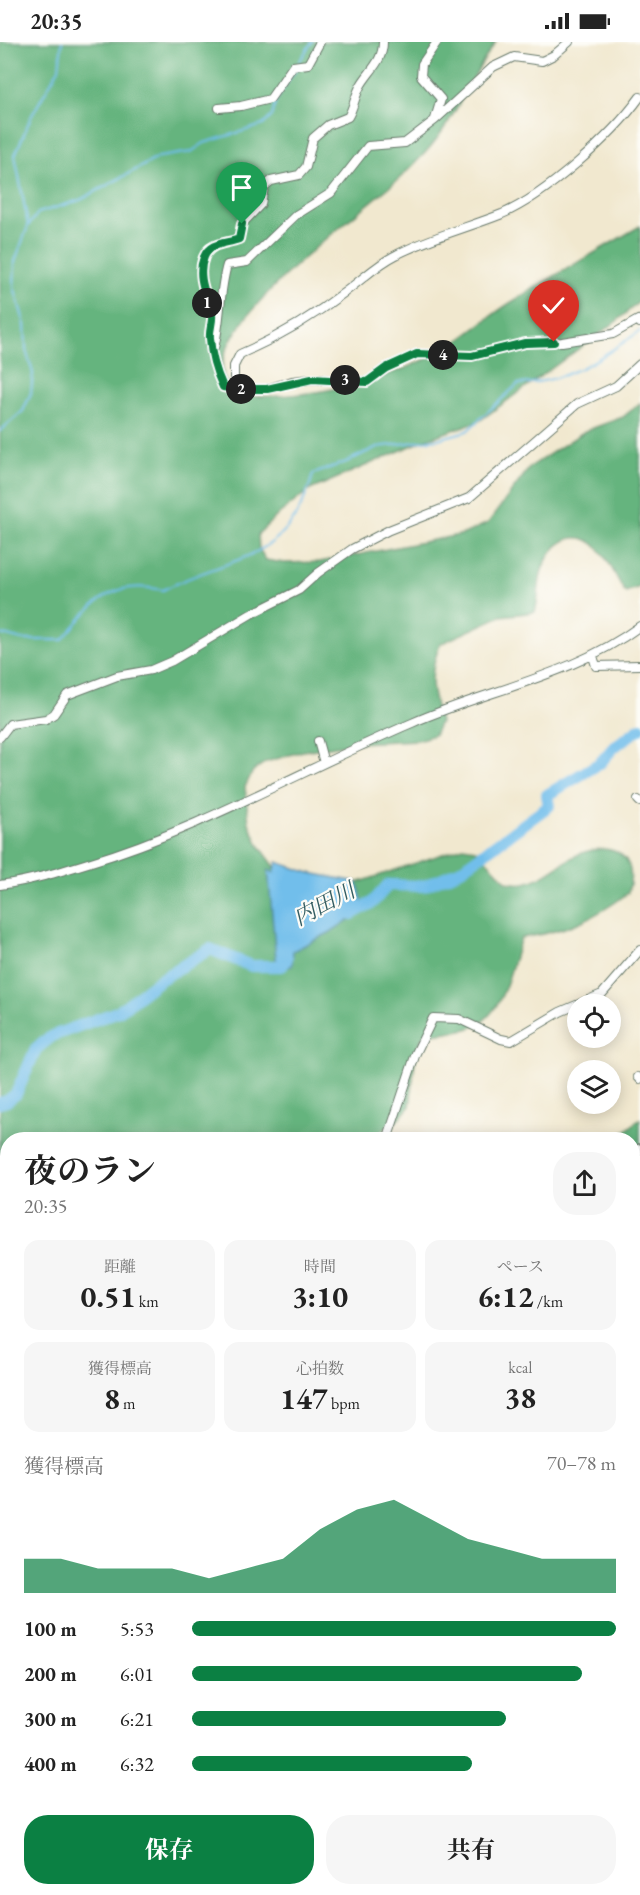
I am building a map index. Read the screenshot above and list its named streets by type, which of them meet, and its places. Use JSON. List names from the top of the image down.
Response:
{
  "water": ["内田川"],
  "page": {
    "status": "20:35",
    "pins": [
      "1",
      "4",
      "3",
      "2"
    ],
    "heading": ["夜のラン", "20:35"],
    "stats": [
      ["距離", "0.51 km"],
      ["時間", "3:10"],
      ["ペース", "6:12 /km"],
      ["獲得標高", "8 m"],
      ["心拍数", "147 bpm"],
      ["kcal", "38"]
    ],
    "chart": ["獲得標高", "70–78 m"],
    "list": [
      {
        "name": "100 m",
        "note": "5:53"
      },
      {
        "name": "200 m",
        "note": "6:01"
      },
      {
        "name": "300 m",
        "note": "6:21"
      },
      {
        "name": "400 m",
        "note": "6:32"
      }
    ],
    "buttons": ["保存", "共有"]
  }
}
